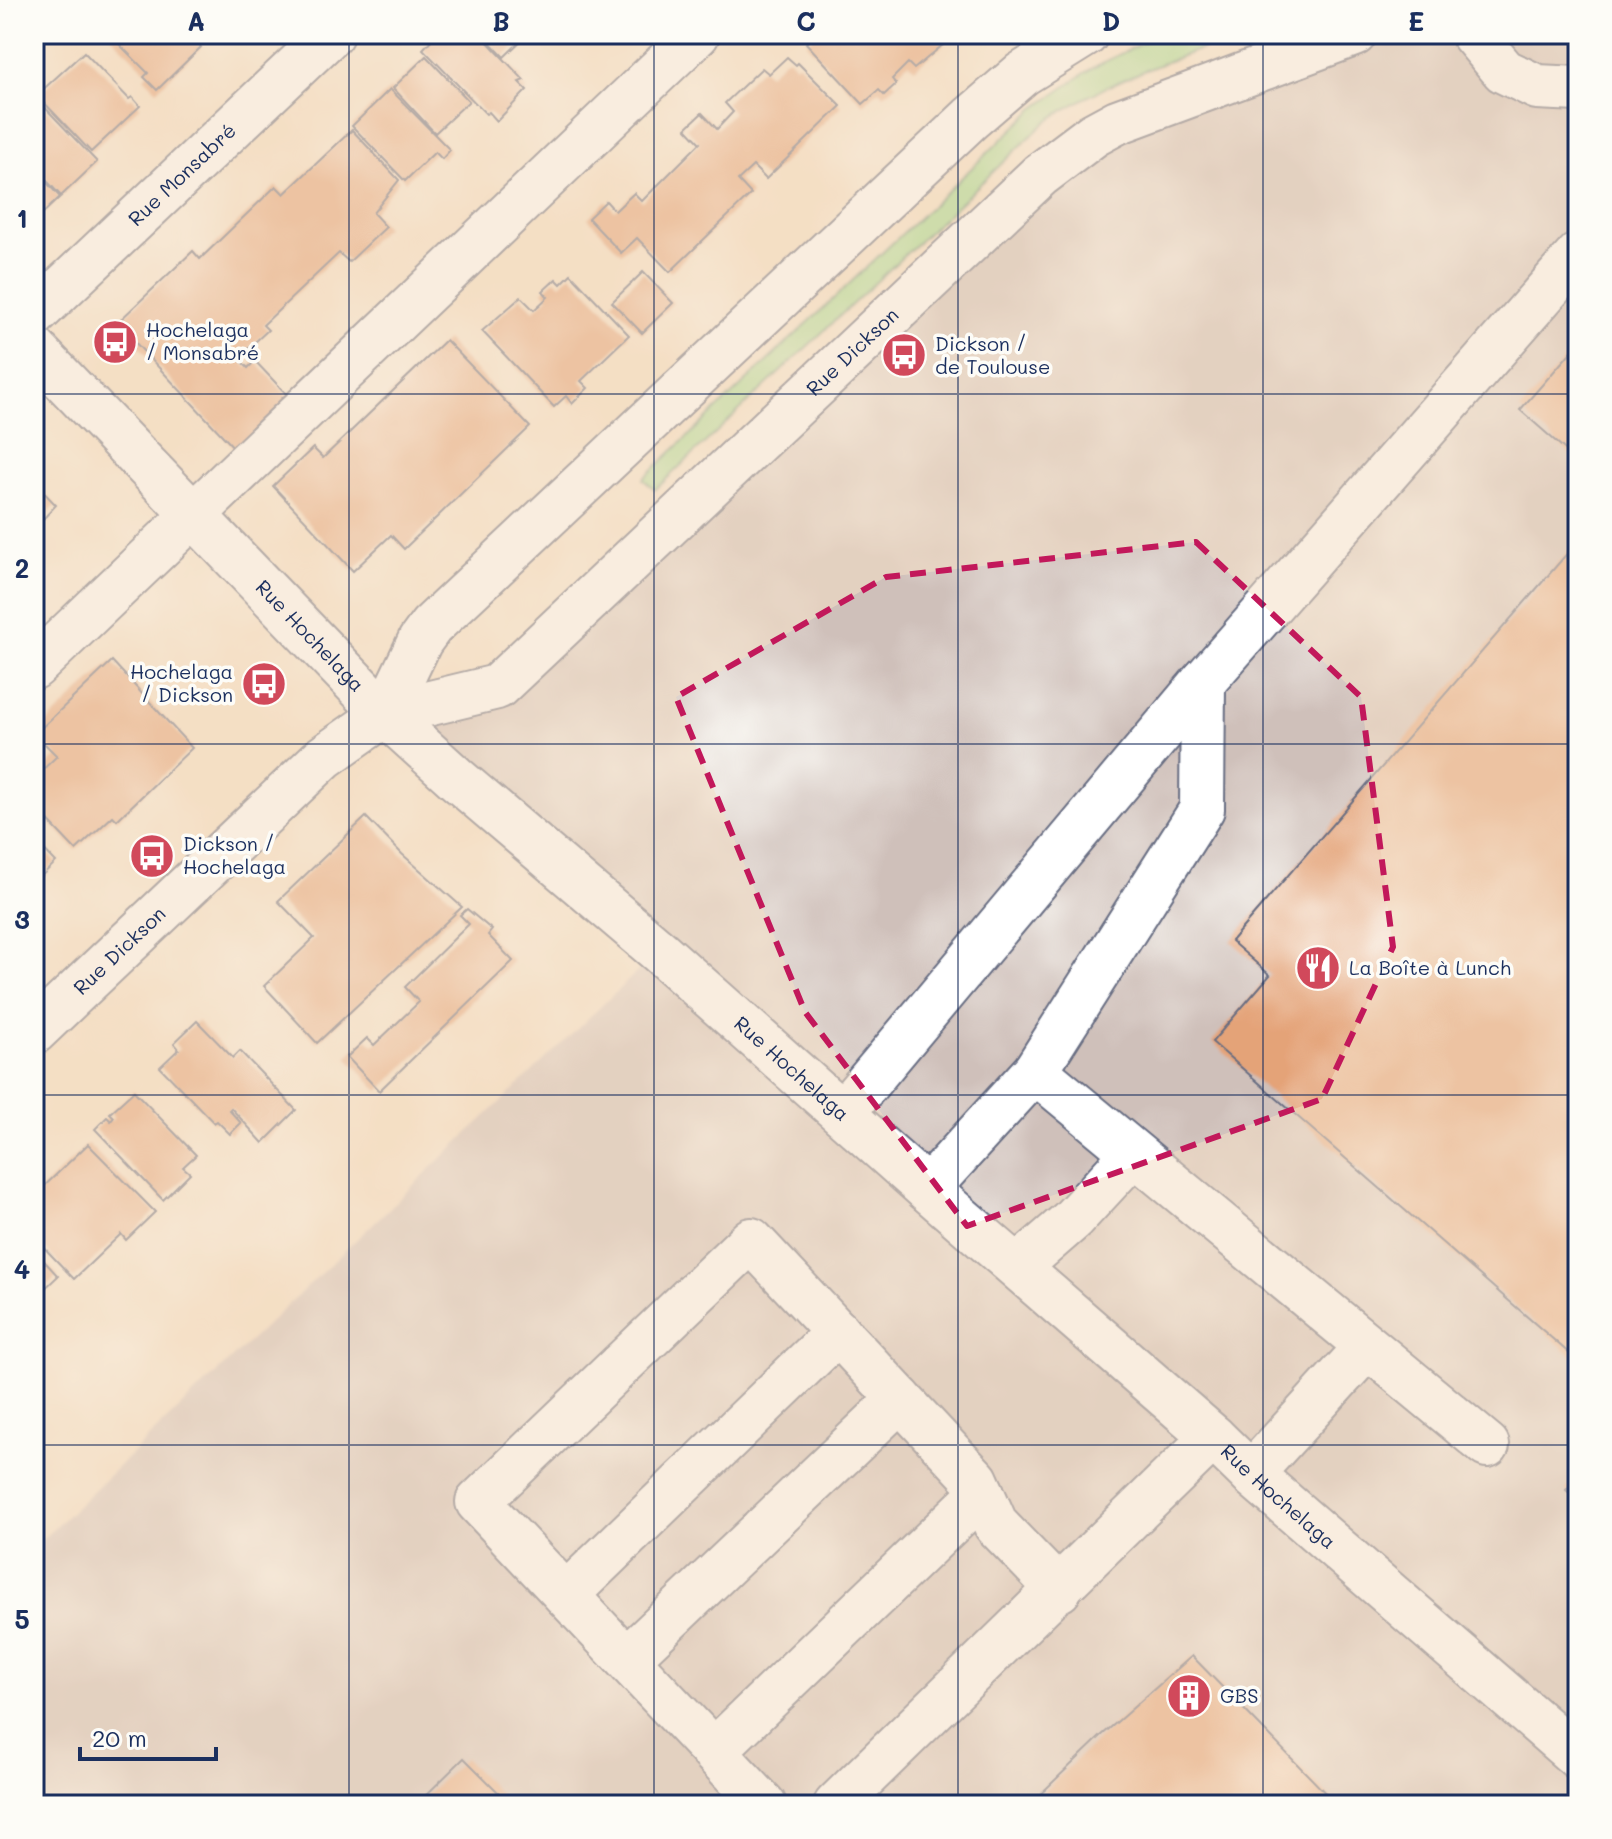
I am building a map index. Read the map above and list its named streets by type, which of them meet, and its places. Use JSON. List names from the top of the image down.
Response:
{
  "streets": {
    "main road": ["Rue Monsabré", "Rue Dickson", "Rue Hochelaga"]
  },
  "crossings": [
    ["Rue Dickson", "Rue Hochelaga"]
  ],
  "places": {
    "bus stop": [
      "Hochelaga / Monsabré",
      "Dickson / de Toulouse",
      "Hochelaga / Dickson",
      "Dickson / Hochelaga"
    ],
    "restaurant": ["La Boîte à Lunch"],
    "building": ["GBS"]
  },
  "scale_bar": "20 m",
  "grid": {
    "columns": [
      "A",
      "B",
      "C",
      "D",
      "E"
    ],
    "rows": [
      "1",
      "2",
      "3",
      "4",
      "5"
    ]
  }
}
